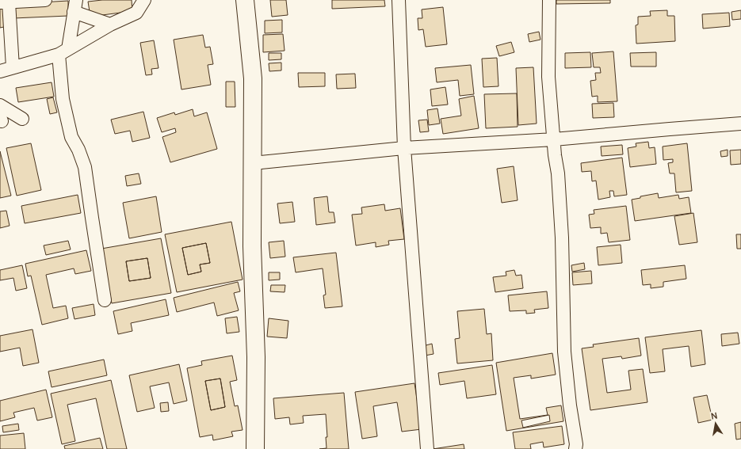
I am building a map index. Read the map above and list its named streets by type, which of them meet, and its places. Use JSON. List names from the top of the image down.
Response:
{
  "north": "top"
}
